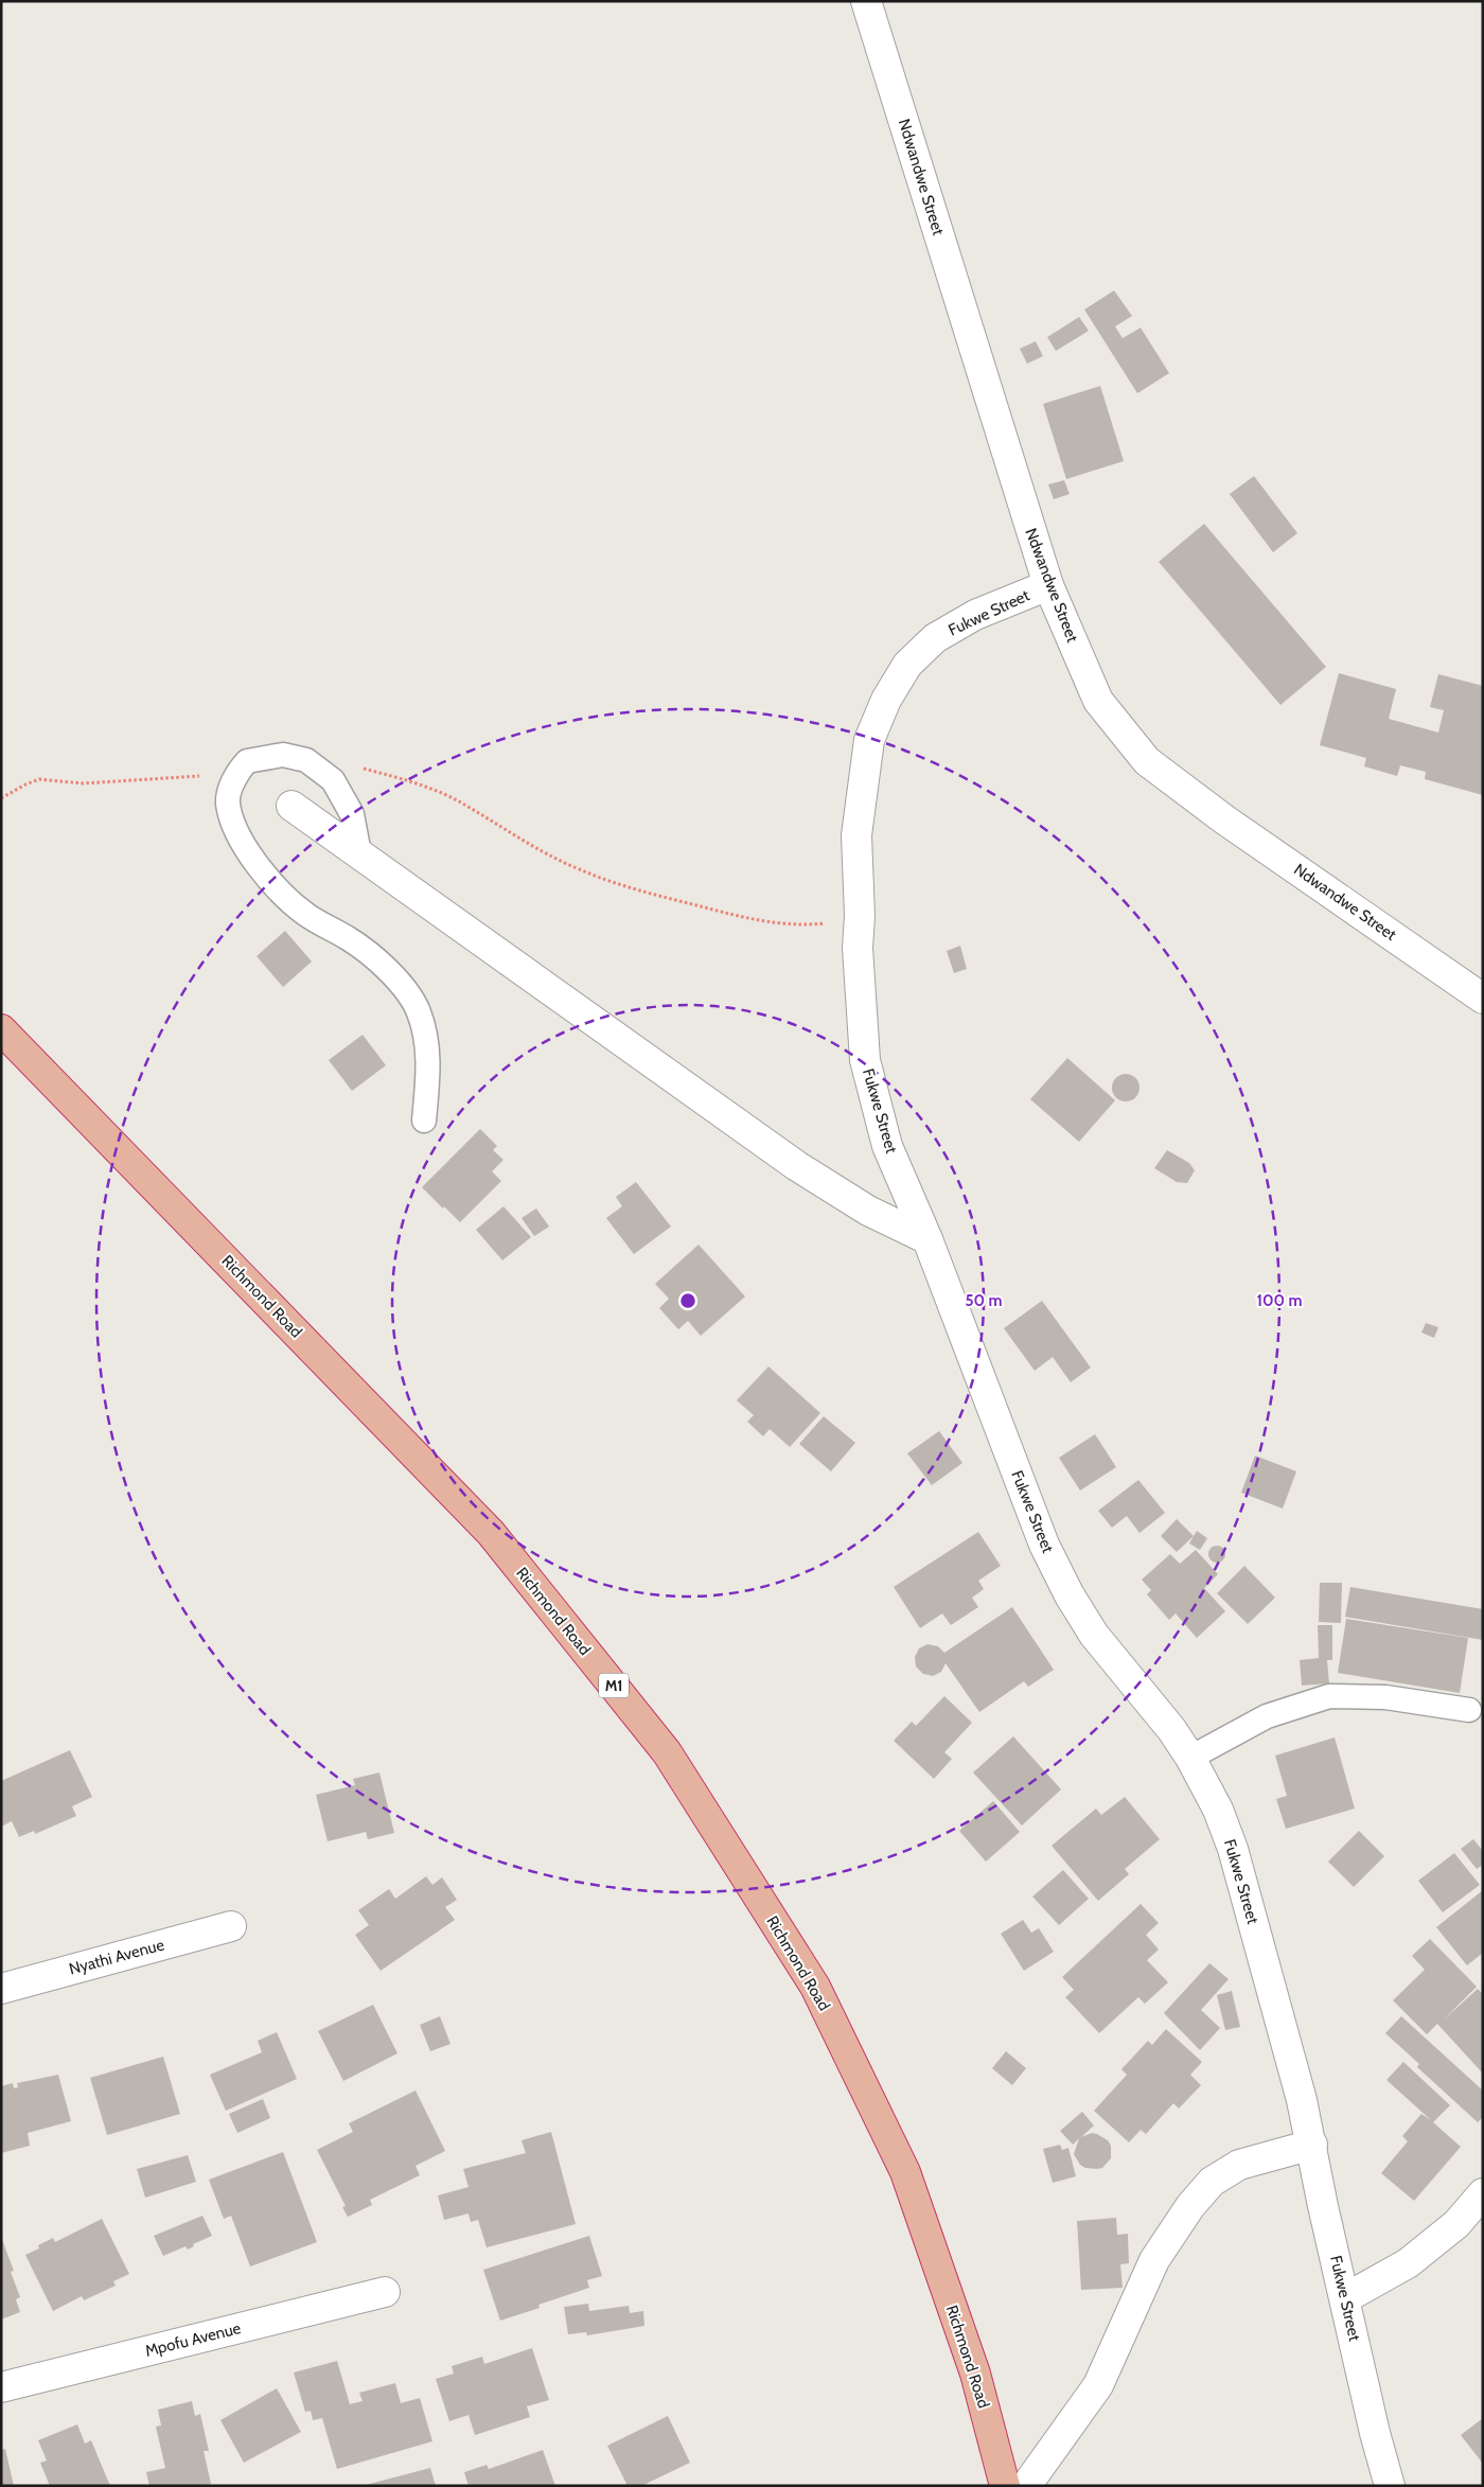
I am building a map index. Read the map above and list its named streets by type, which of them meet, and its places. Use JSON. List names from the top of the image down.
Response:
{
  "streets": {
    "highway": ["Richmond Road", "M1"],
    "street": [
      "Ndwandwe Street",
      "Fukwe Street",
      "Nyathi Avenue",
      "Mpofu Avenue"
    ]
  },
  "crossings": [
    ["Ndwandwe Street", "Fukwe Street"]
  ],
  "rings": ["50 m", "100 m"]
}
